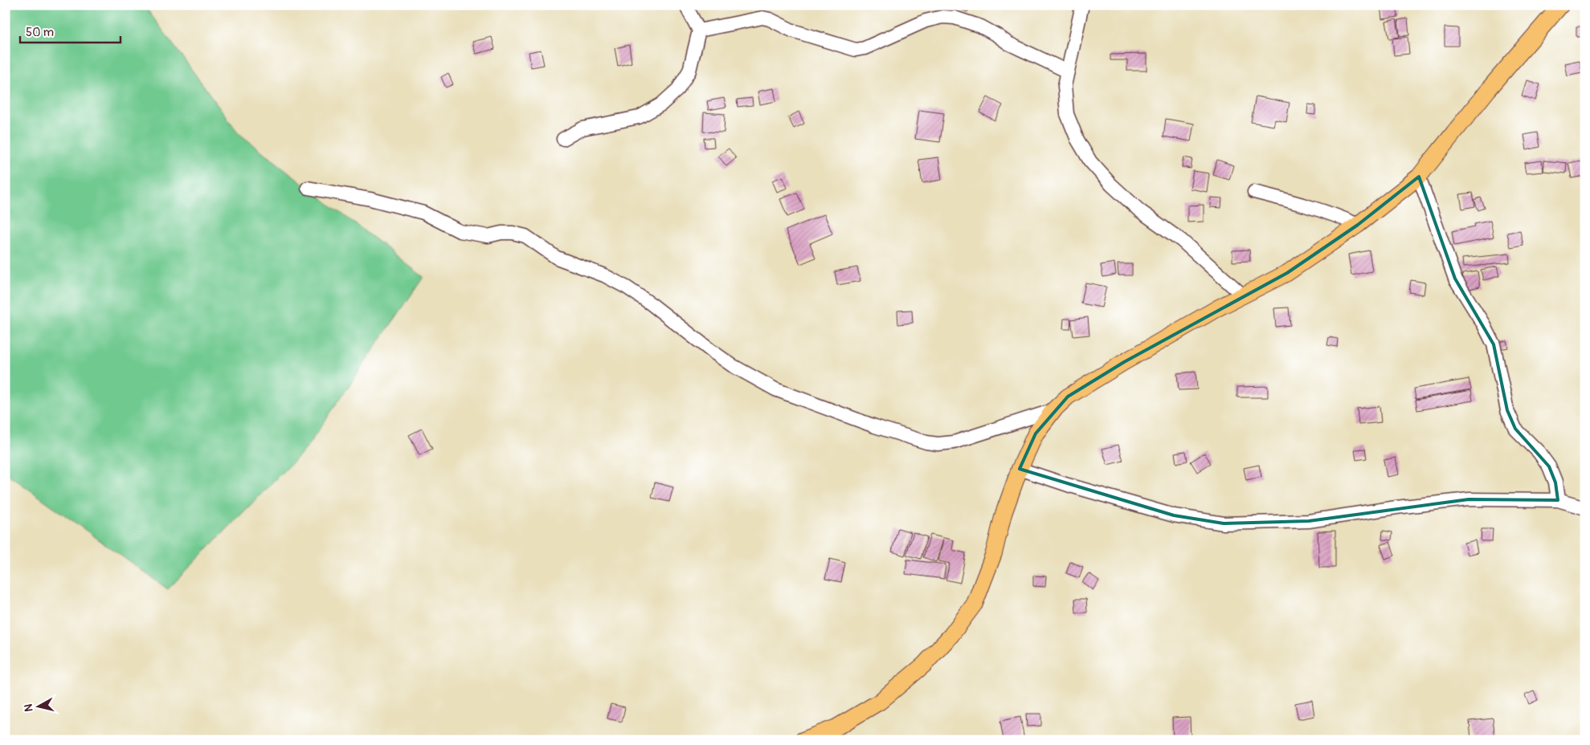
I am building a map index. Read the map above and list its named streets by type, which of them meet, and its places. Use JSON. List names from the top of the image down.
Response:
{
  "scale_bar": "50 m",
  "north": "left"
}
